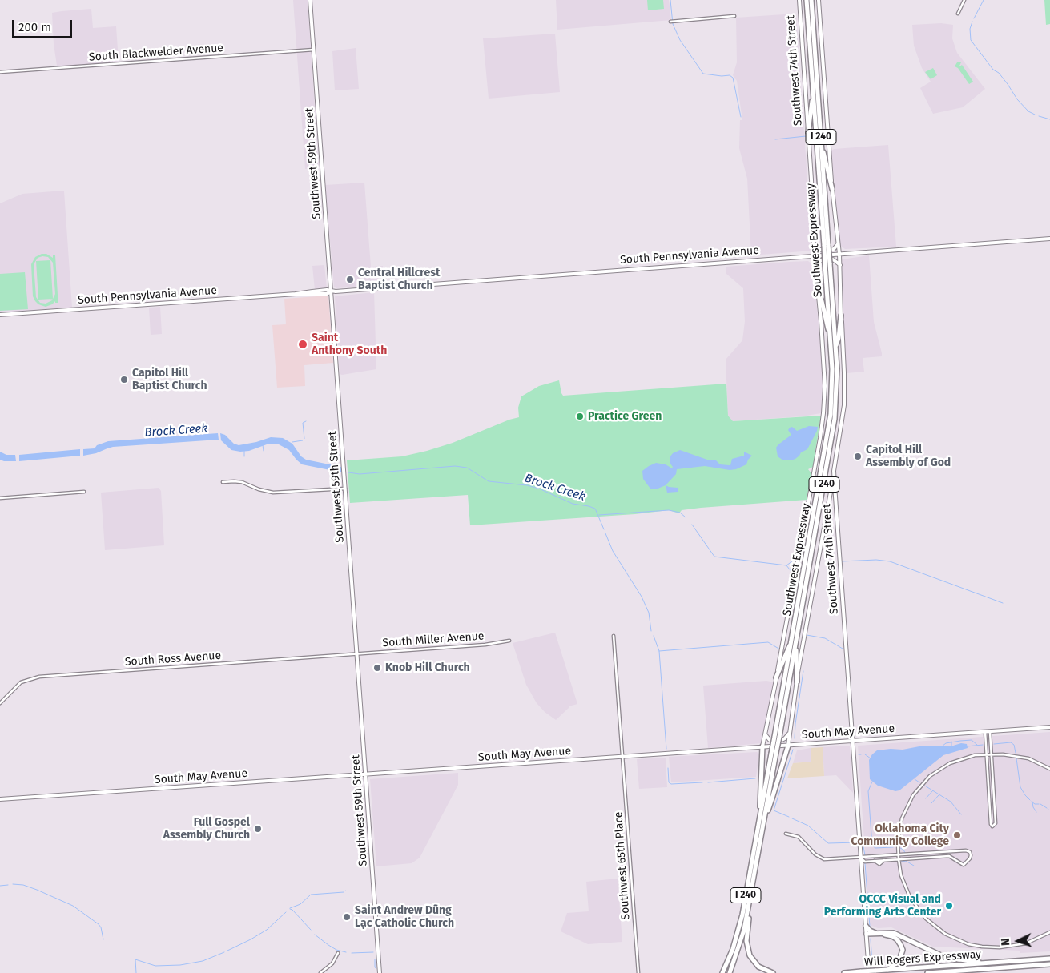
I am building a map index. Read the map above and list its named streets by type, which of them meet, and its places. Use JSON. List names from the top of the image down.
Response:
{
  "streets": {
    "highway": ["I 240", "Southwest Expressway", "Will Rogers Expressway"],
    "main road": [
      "Southwest 74th Street",
      "Southwest 59th Street",
      "South Pennsylvania Avenue",
      "South May Avenue"
    ],
    "street": [
      "South Blackwelder Avenue",
      "South Miller Avenue",
      "South Ross Avenue",
      "Southwest 65th Place"
    ]
  },
  "crossings": [
    ["South Blackwelder Avenue", "Southwest 59th Street"],
    ["Southwest 74th Street", "South Pennsylvania Avenue"],
    ["Southwest 74th Street", "South May Avenue"],
    ["Southwest 59th Street", "South Pennsylvania Avenue"],
    ["Southwest 59th Street", "South Miller Avenue"],
    ["Southwest 59th Street", "South Ross Avenue"],
    ["Southwest 59th Street", "South May Avenue"],
    ["South Miller Avenue", "South Ross Avenue"],
    ["South May Avenue", "Southwest 65th Place"]
  ],
  "water": ["Brock Creek"],
  "places": [
    "Central Hillcrest Baptist Church",
    "Saint Anthony South",
    "Capitol Hill Baptist Church",
    "Practice Green",
    "Capitol Hill Assembly of God",
    "Knob Hill Church",
    "Full Gospel Assembly Church",
    "Oklahoma City Community College",
    "OCCC Visual and Performing Arts Center",
    "Saint Andrew Dũng Lạc Catholic Church"
  ],
  "scale_bar": "200 m",
  "north": "left"
}
